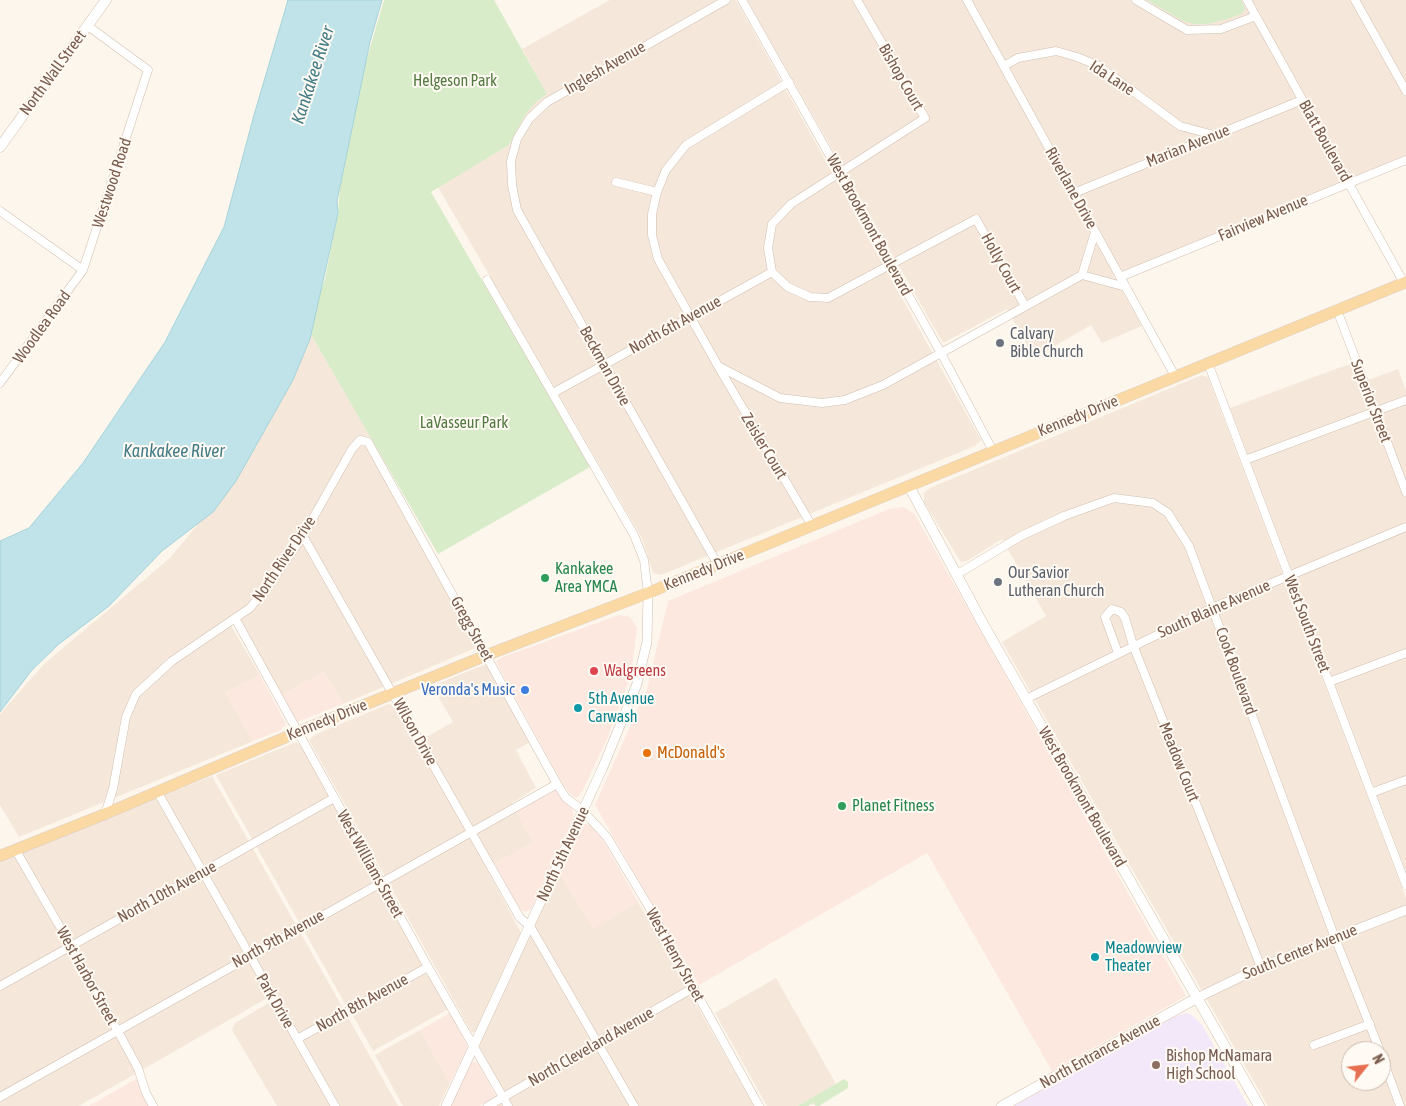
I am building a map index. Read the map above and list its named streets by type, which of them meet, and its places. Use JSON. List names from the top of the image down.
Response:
{
  "streets": {
    "main road": [
      "North Wall Street",
      "West Brookmont Boulevard",
      "Kennedy Drive",
      "North Entrance Avenue"
    ],
    "street": [
      "Inglesh Avenue",
      "Bishop Court",
      "Ida Lane",
      "Blatt Boulevard",
      "Marian Avenue",
      "Westwood Road",
      "Riverlane Drive",
      "Fairview Avenue",
      "Holly Court",
      "North 6th Avenue",
      "Woodlea Road",
      "Beckman Drive",
      "Superior Street",
      "Zeisler Court",
      "North River Drive",
      "South Blaine Avenue",
      "West South Street",
      "Gregg Street",
      "Cook Boulevard",
      "Wilson Drive",
      "Meadow Court",
      "North 5th Avenue",
      "West Williams Street",
      "North 10th Avenue",
      "North 9th Avenue",
      "South Center Avenue",
      "West Henry Street",
      "West Harbor Street",
      "Park Drive",
      "North 8th Avenue",
      "North Cleveland Avenue"
    ]
  },
  "crossings": [
    ["Inglesh Avenue", "Beckman Drive"],
    ["North Wall Street", "Westwood Road"],
    ["Bishop Court", "West Brookmont Boulevard"],
    ["Bishop Court", "Holly Court"],
    ["Bishop Court", "North 6th Avenue"],
    ["Ida Lane", "Marian Avenue"],
    ["Ida Lane", "Riverlane Drive"],
    ["Blatt Boulevard", "Marian Avenue"],
    ["Blatt Boulevard", "Fairview Avenue"],
    ["Blatt Boulevard", "Kennedy Drive"],
    ["Marian Avenue", "Riverlane Drive"],
    ["Westwood Road", "Woodlea Road"],
    ["Riverlane Drive", "Fairview Avenue"],
    ["Riverlane Drive", "Kennedy Drive"],
    ["West Brookmont Boulevard", "Holly Court"],
    ["West Brookmont Boulevard", "North 6th Avenue"],
    ["West Brookmont Boulevard", "Kennedy Drive"],
    ["West Brookmont Boulevard", "Zeisler Court"],
    ["West Brookmont Boulevard", "South Blaine Avenue"],
    ["West Brookmont Boulevard", "Cook Boulevard"],
    ["West Brookmont Boulevard", "South Center Avenue"],
    ["West Brookmont Boulevard", "North Entrance Avenue"],
    ["Holly Court", "North 6th Avenue"],
    ["North 6th Avenue", "Beckman Drive"],
    ["North 6th Avenue", "Zeisler Court"],
    ["Beckman Drive", "Kennedy Drive"],
    ["Superior Street", "Kennedy Drive"],
    ["Kennedy Drive", "Zeisler Court"],
    ["Kennedy Drive", "North River Drive"],
    ["Kennedy Drive", "West South Street"],
    ["Kennedy Drive", "Gregg Street"],
    ["Kennedy Drive", "Wilson Drive"],
    ["Kennedy Drive", "North 5th Avenue"],
    ["Kennedy Drive", "West Williams Street"],
    ["Kennedy Drive", "West Harbor Street"],
    ["Kennedy Drive", "Park Drive"],
    ["North River Drive", "Gregg Street"],
    ["North River Drive", "Wilson Drive"],
    ["North River Drive", "West Williams Street"],
    ["South Blaine Avenue", "West South Street"],
    ["South Blaine Avenue", "Cook Boulevard"],
    ["South Blaine Avenue", "Meadow Court"],
    ["Gregg Street", "North 5th Avenue"],
    ["Gregg Street", "North 9th Avenue"],
    ["Gregg Street", "West Henry Street"],
    ["Cook Boulevard", "South Center Avenue"],
    ["Wilson Drive", "North 5th Avenue"],
    ["Wilson Drive", "North 9th Avenue"],
    ["Wilson Drive", "North Cleveland Avenue"],
    ["Meadow Court", "South Center Avenue"],
    ["North 5th Avenue", "West Williams Street"],
    ["North 5th Avenue", "West Henry Street"],
    ["West Williams Street", "North 10th Avenue"],
    ["West Williams Street", "North 9th Avenue"],
    ["West Williams Street", "North 8th Avenue"],
    ["West Williams Street", "North Cleveland Avenue"],
    ["North 10th Avenue", "West Harbor Street"],
    ["North 10th Avenue", "Park Drive"],
    ["North 9th Avenue", "West Harbor Street"],
    ["North 9th Avenue", "Park Drive"],
    ["South Center Avenue", "North Entrance Avenue"],
    ["West Henry Street", "North Cleveland Avenue"],
    ["Park Drive", "North 8th Avenue"]
  ],
  "water": ["Kankakee River"],
  "parks": ["Helgeson Park", "LaVasseur Park"],
  "places": [
    "Calvary Bible Church",
    "Kankakee Area YMCA",
    "Our Savior Lutheran Church",
    "Walgreens",
    "Veronda's Music",
    "5th Avenue Carwash",
    "McDonald's",
    "Planet Fitness",
    "Meadowview Theater",
    "Bishop McNamara High School"
  ],
  "north": "top right"
}
